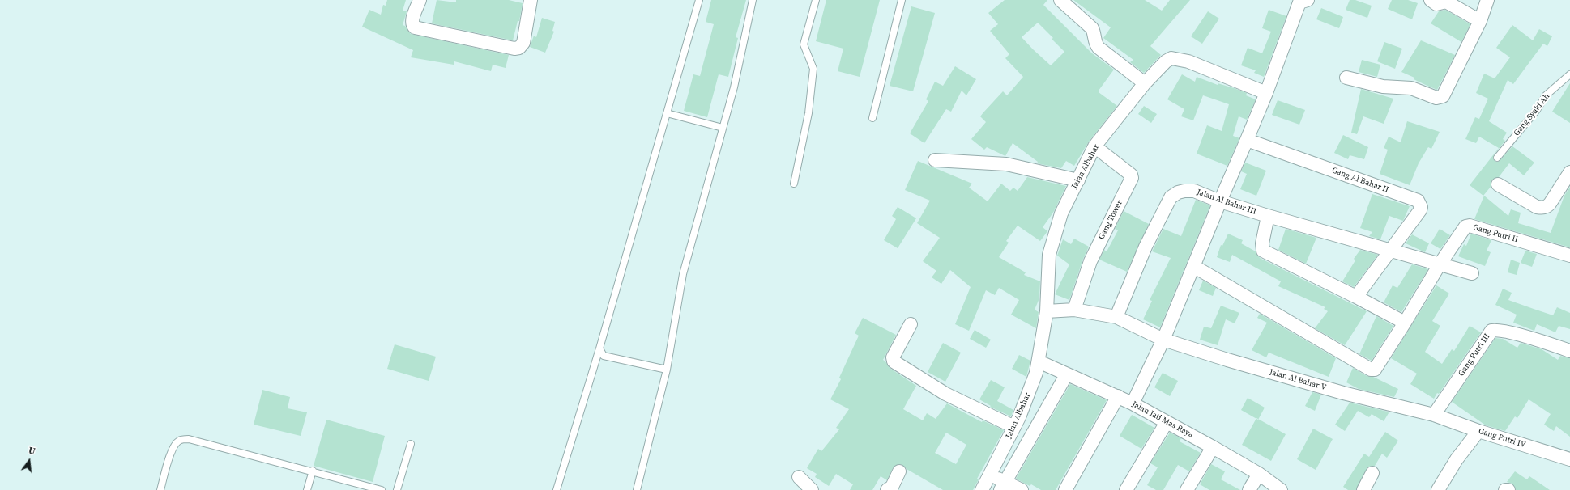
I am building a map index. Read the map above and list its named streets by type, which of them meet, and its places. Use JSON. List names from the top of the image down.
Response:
{
  "streets": {
    "street": [
      "Jalan Albahar",
      "Gang Al Bahar II",
      "Jalan Al Bahar III",
      "Gang Tower",
      "Gang Putri II",
      "Gang Putri III",
      "Jalan Al Bahar V",
      "Jalan Jati Mas Raya",
      "Gang Putri IV"
    ],
    "lane": ["Gang Syaki Ah"]
  },
  "crossings": [
    ["Jalan Albahar", "Gang Tower"],
    ["Jalan Albahar", "Jalan Al Bahar V"],
    ["Jalan Albahar", "Jalan Jati Mas Raya"],
    ["Gang Al Bahar II", "Jalan Al Bahar III"],
    ["Jalan Al Bahar III", "Gang Putri II"],
    ["Jalan Al Bahar III", "Jalan Al Bahar V"],
    ["Gang Tower", "Jalan Al Bahar V"],
    ["Gang Putri III", "Jalan Al Bahar V"],
    ["Gang Putri III", "Gang Putri IV"],
    ["Jalan Al Bahar V", "Gang Putri IV"]
  ],
  "north": "top"
}
